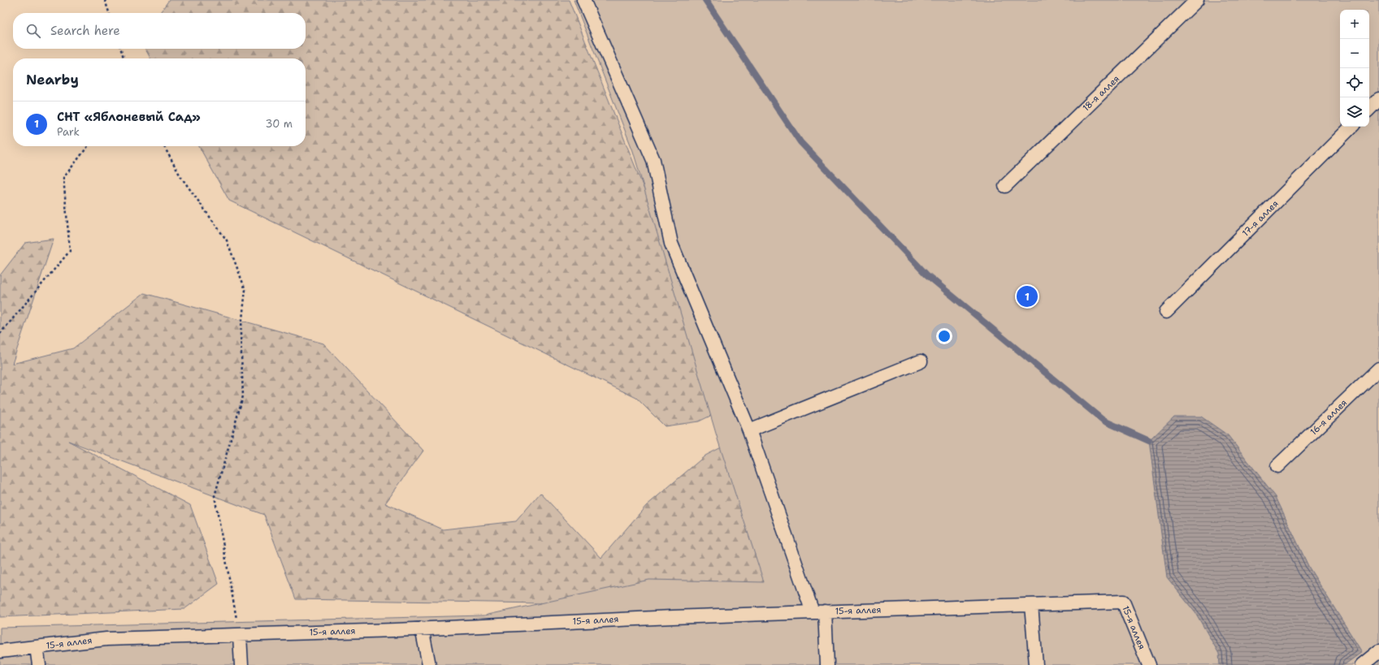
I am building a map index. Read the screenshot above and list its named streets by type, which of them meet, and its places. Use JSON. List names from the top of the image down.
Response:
{
  "streets": {
    "lane": [
      "18-я аллея",
      "17-я аллея",
      "16-я аллея",
      "15-я аллея"
    ]
  },
  "page": {
    "map_buttons": ["+", "−"],
    "search": "Search here",
    "heading": "Nearby",
    "list": [
      {
        "mark": "1",
        "name": "СНТ «Яблоневый Сад»",
        "note": "Park",
        "value": "30 m"
      }
    ],
    "pins": "1"
  }
}
